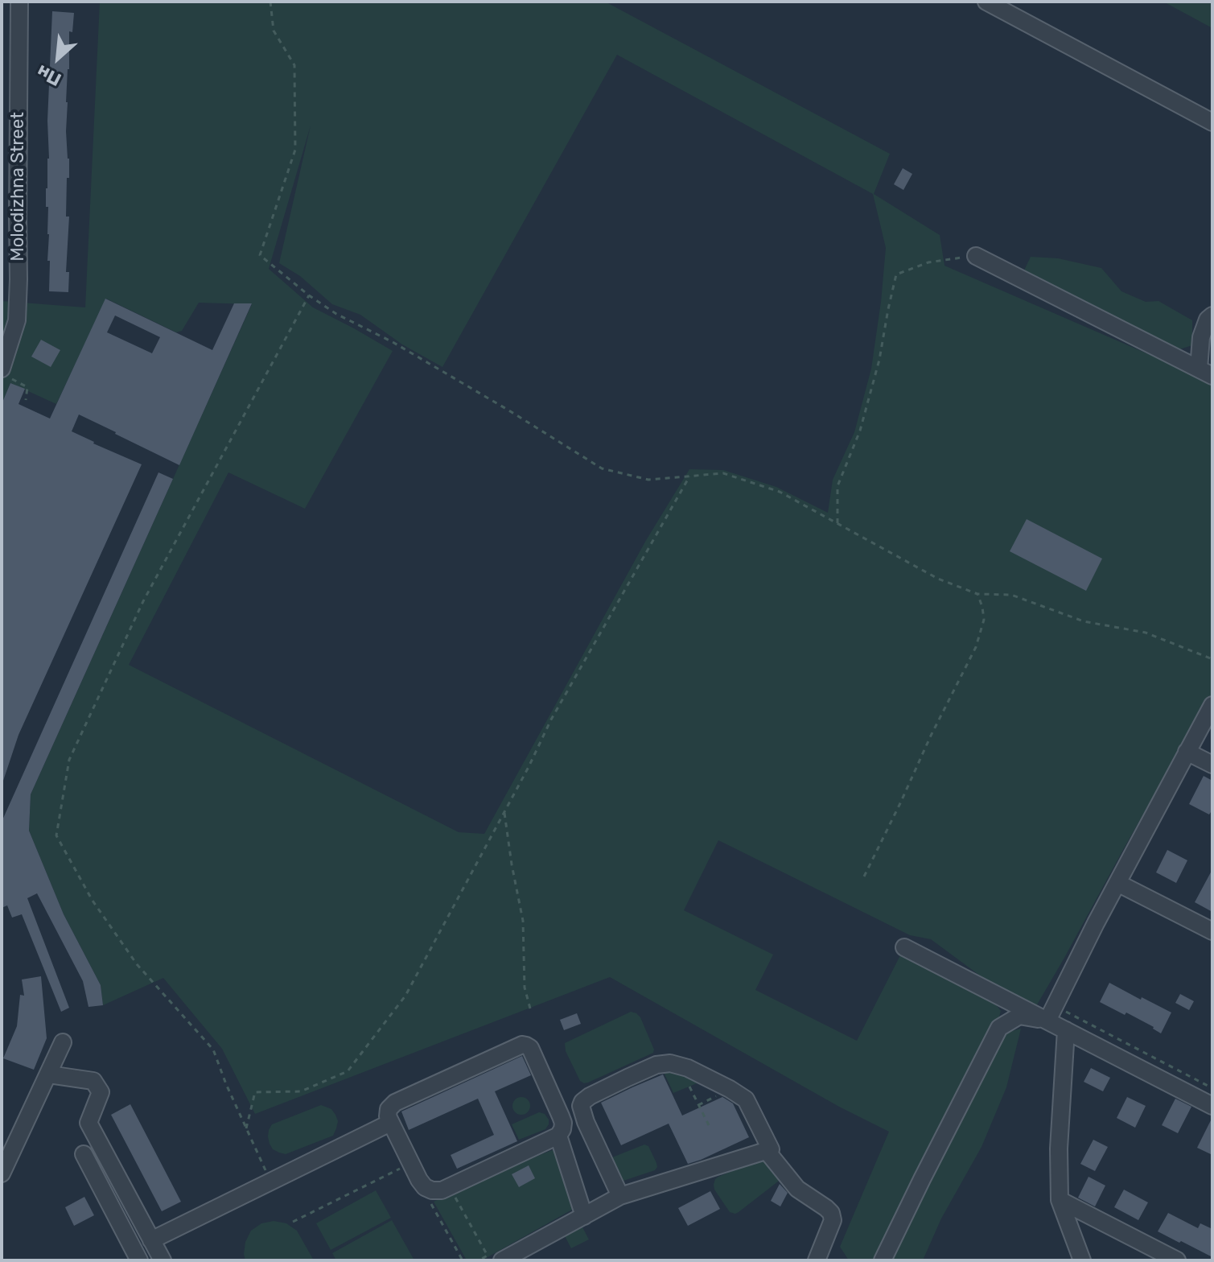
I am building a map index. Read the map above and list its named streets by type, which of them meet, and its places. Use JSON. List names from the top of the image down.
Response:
{
  "streets": {
    "street": ["Molodizhna Street"]
  },
  "north": "bottom left"
}
